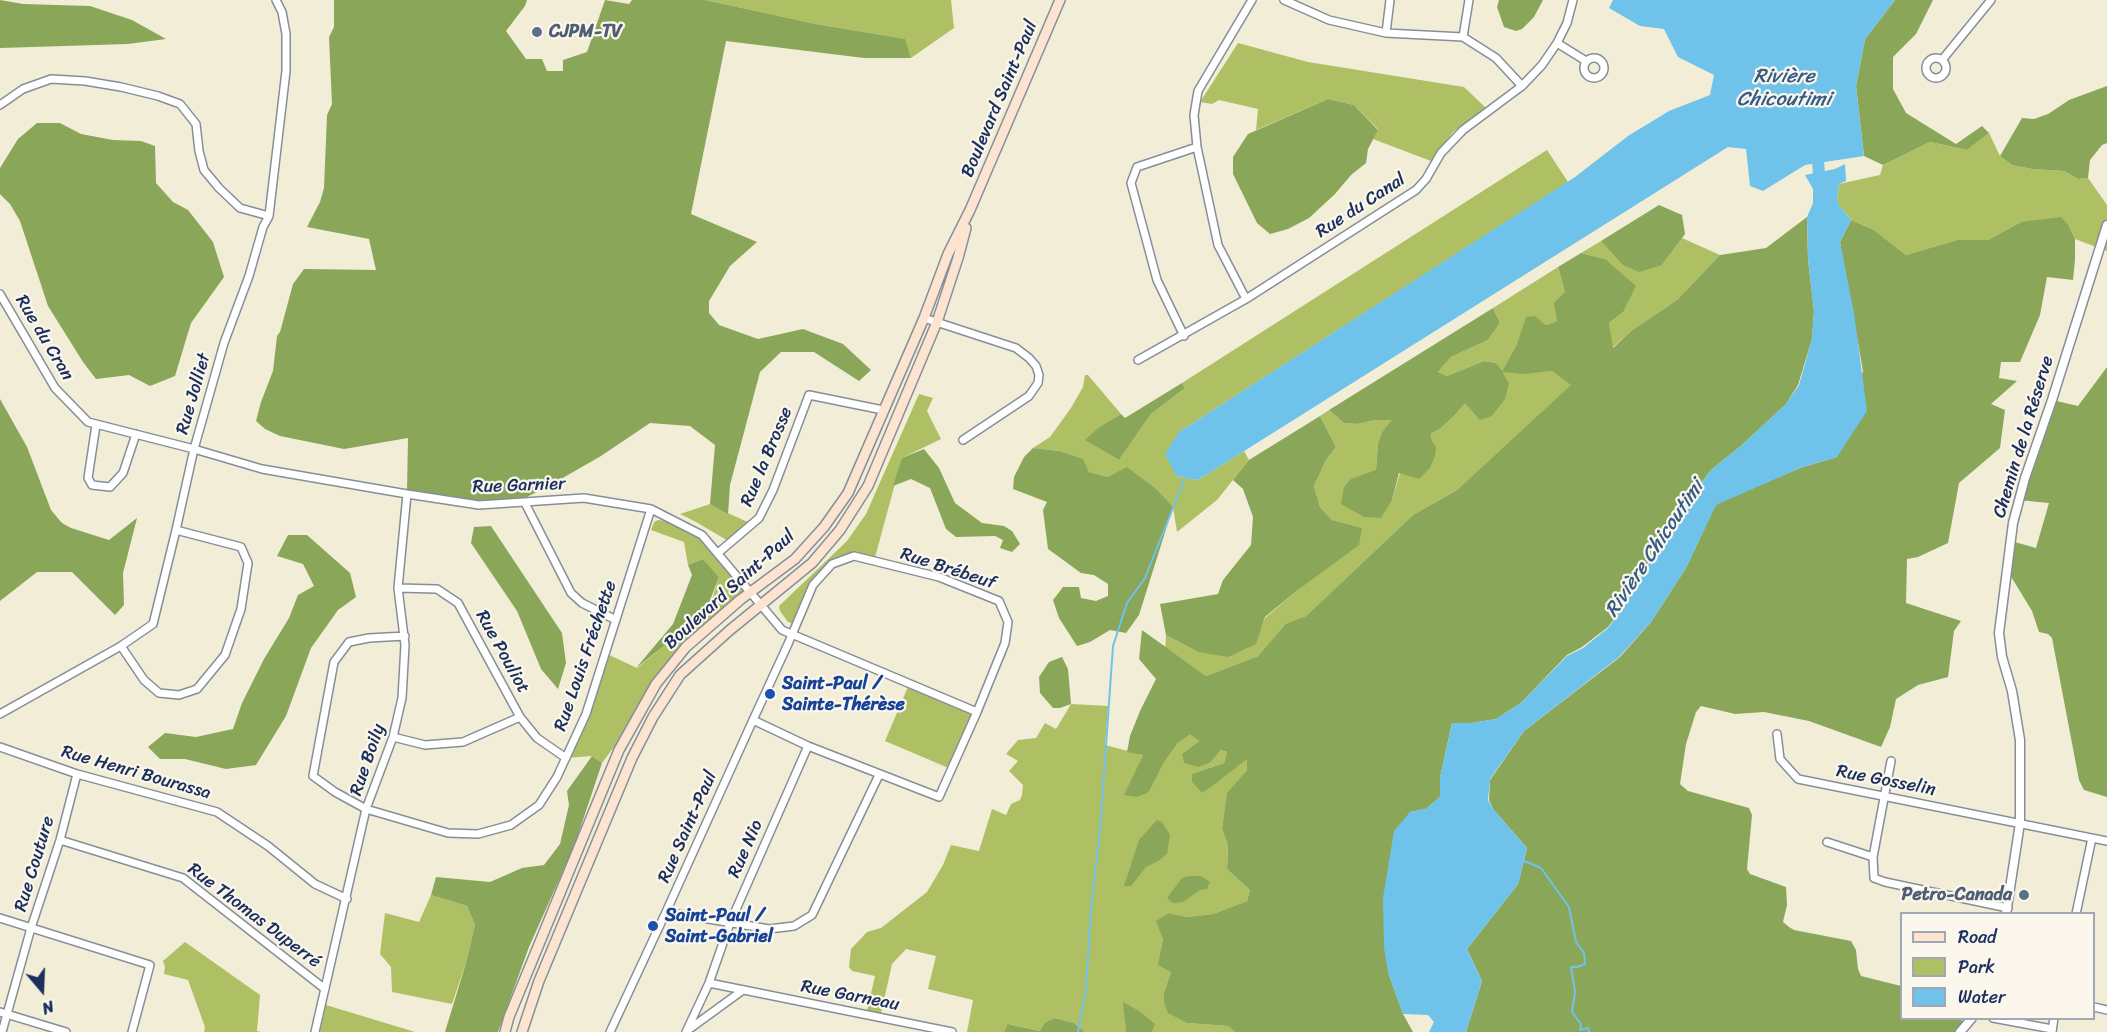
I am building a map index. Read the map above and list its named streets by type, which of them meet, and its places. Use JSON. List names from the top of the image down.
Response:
{
  "streets": {
    "main road": ["Boulevard Saint-Paul"],
    "street": [
      "Rue du Canal",
      "Rue du Cran",
      "Rue Jolliet",
      "Chemin de la Réserve",
      "Rue la Brosse",
      "Rue Garnier",
      "Rue Brébeuf",
      "Rue Pouliot",
      "Rue Louis Fréchette",
      "Rue Boily",
      "Rue Henri Bourassa",
      "Rue Gosselin",
      "Rue Saint-Paul",
      "Rue Nio",
      "Rue Couture",
      "Rue Thomas Duperré",
      "Rue Garneau"
    ]
  },
  "crossings": [
    ["Boulevard Saint-Paul", "Rue la Brosse"],
    ["Boulevard Saint-Paul", "Rue Garnier"],
    ["Rue du Cran", "Rue Jolliet"],
    ["Rue du Cran", "Rue Garnier"],
    ["Rue Jolliet", "Rue Garnier"],
    ["Chemin de la Réserve", "Rue Gosselin"],
    ["Rue la Brosse", "Rue Garnier"],
    ["Rue Garnier", "Rue Brébeuf"],
    ["Rue Garnier", "Rue Louis Fréchette"],
    ["Rue Garnier", "Rue Boily"],
    ["Rue Garnier", "Rue Saint-Paul"],
    ["Rue Brébeuf", "Rue Saint-Paul"],
    ["Rue Pouliot", "Rue Louis Fréchette"],
    ["Rue Pouliot", "Rue Boily"],
    ["Rue Louis Fréchette", "Rue Boily"],
    ["Rue Boily", "Rue Henri Bourassa"],
    ["Rue Boily", "Rue Thomas Duperré"],
    ["Rue Henri Bourassa", "Rue Couture"],
    ["Rue Nio", "Rue Garneau"],
    ["Rue Couture", "Rue Thomas Duperré"]
  ],
  "water": ["Rivière Chicoutimi"],
  "places": [
    "CJPM-TV",
    "Saint-Paul / Sainte-Thérèse",
    "Petro-Canada",
    "Saint-Paul / Saint-Gabriel"
  ],
  "legend": ["Road", "Park", "Water"],
  "north": "bottom"
}
